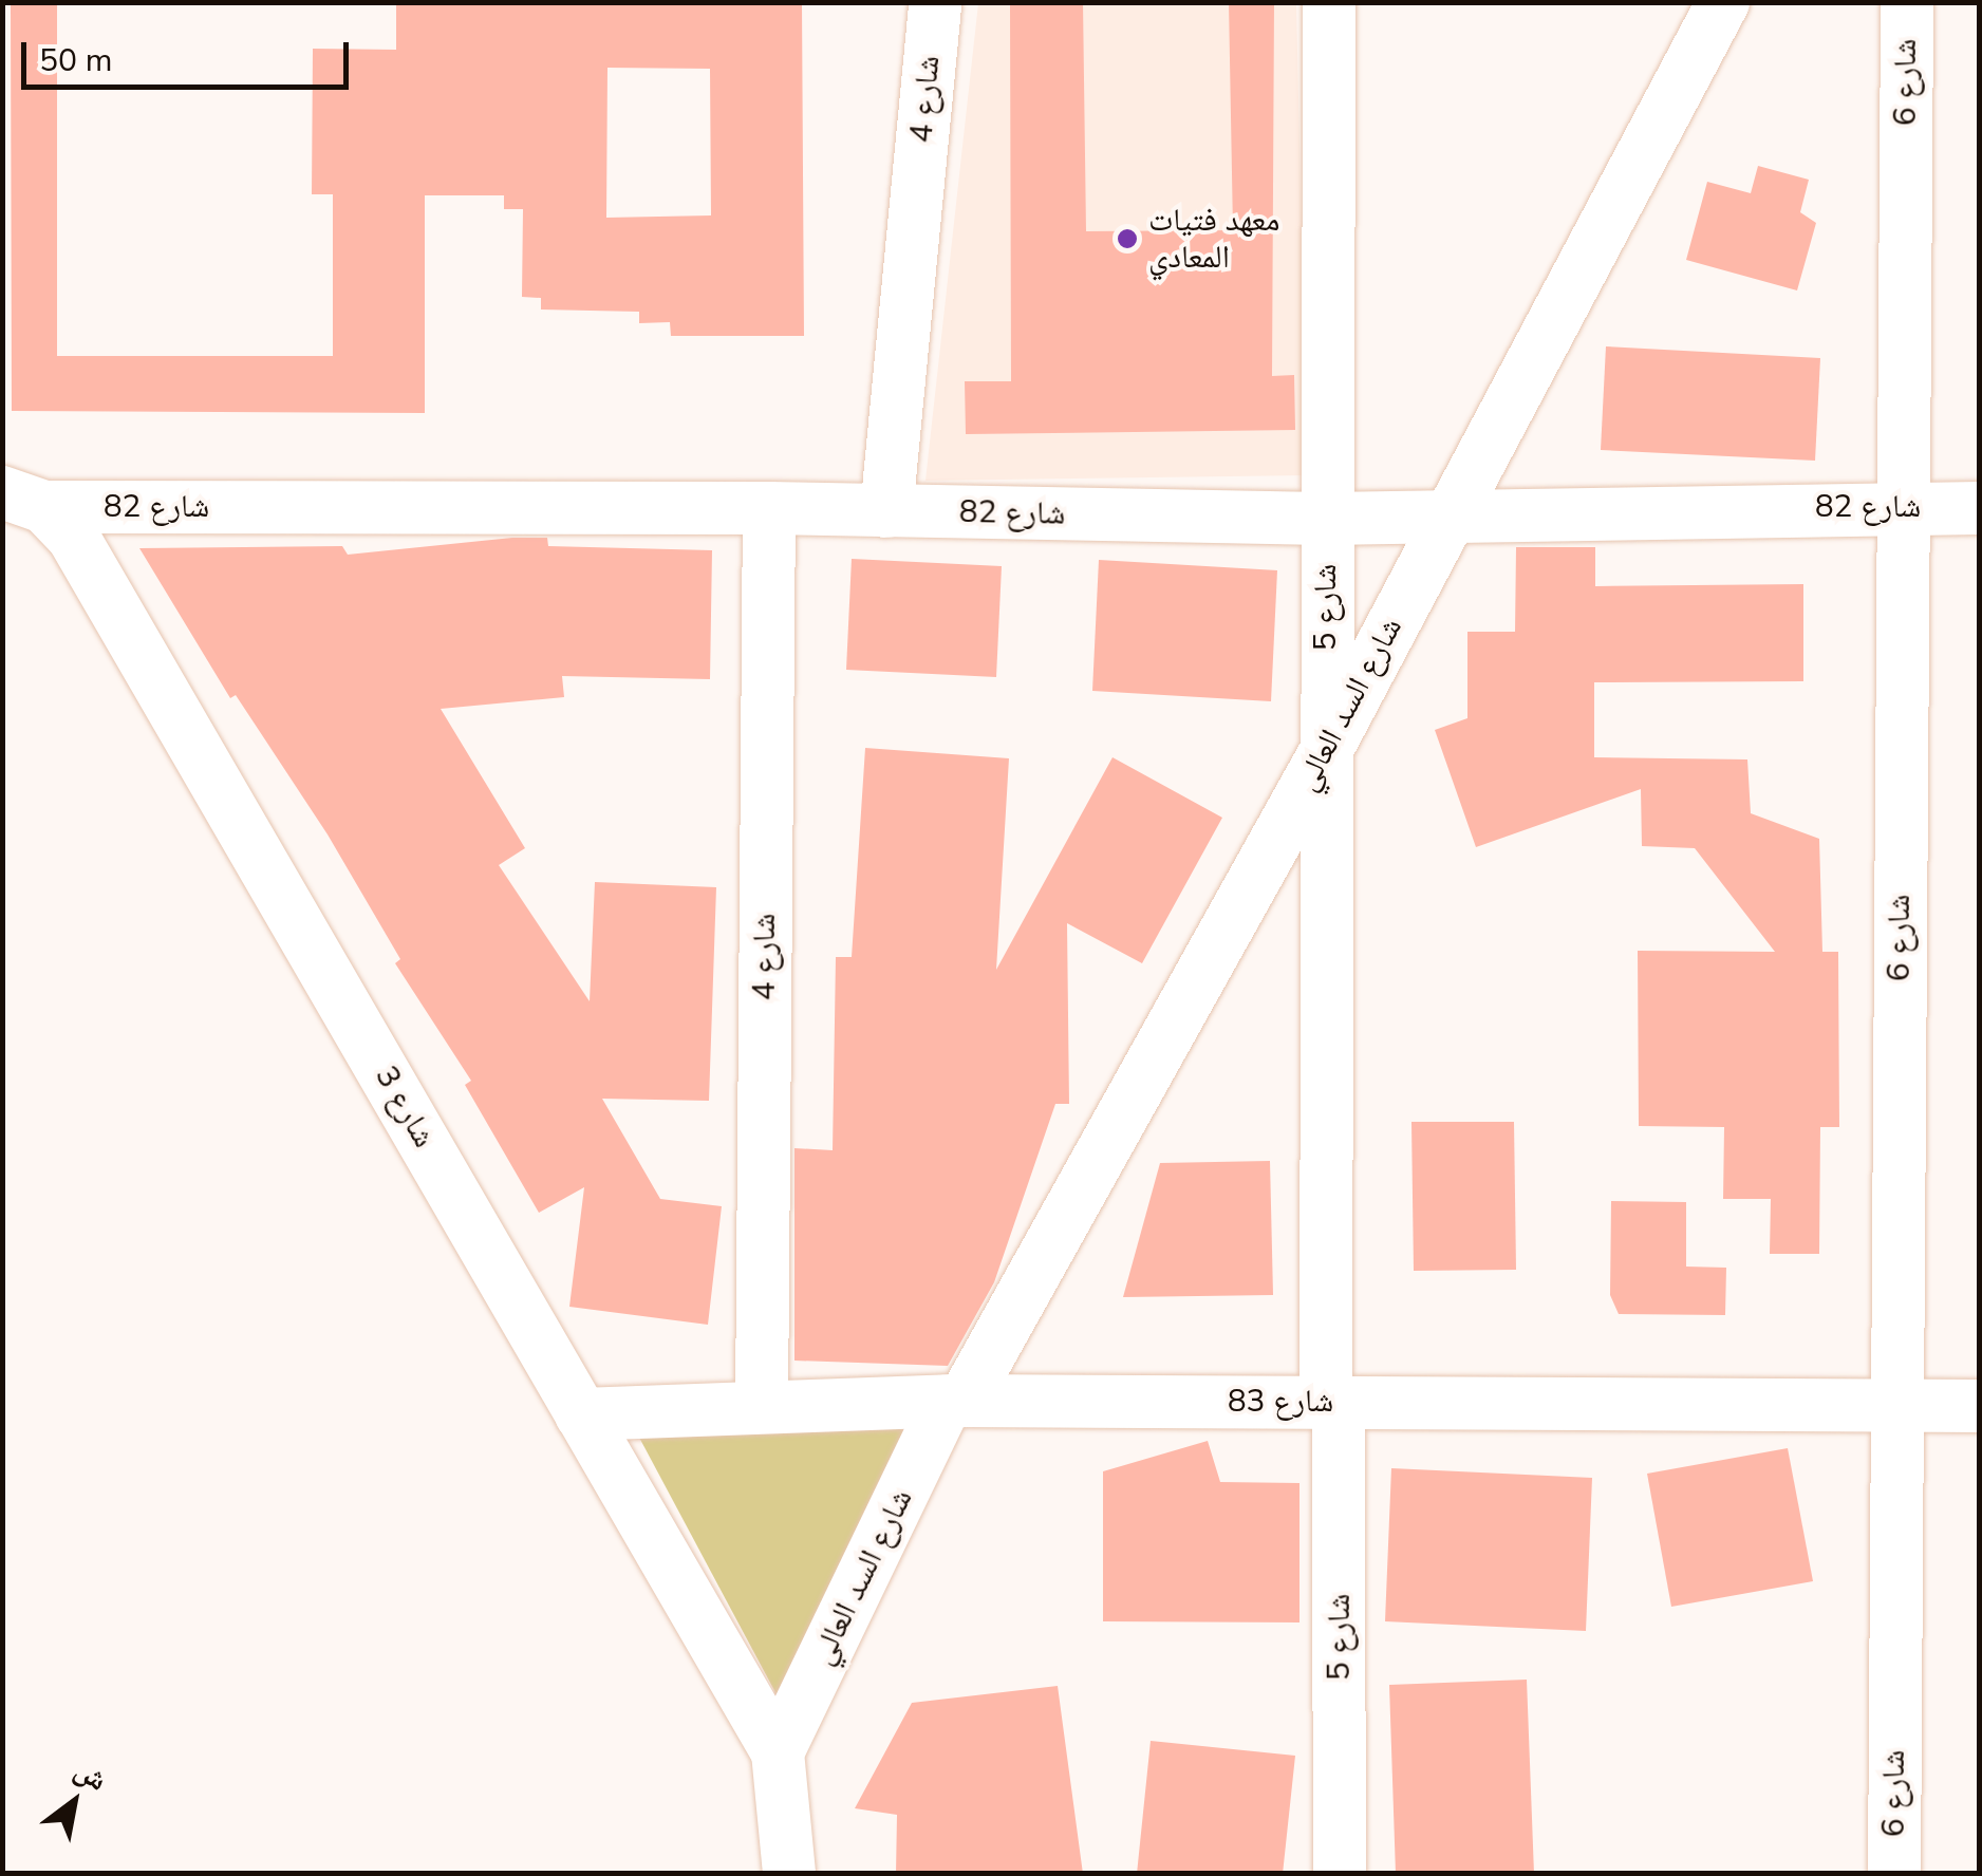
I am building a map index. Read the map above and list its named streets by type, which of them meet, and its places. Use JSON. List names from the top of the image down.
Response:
{
  "streets": {
    "street": [
      "شارع 6",
      "شارع 4",
      "شارع 82",
      "شارع 5",
      "شارع السد العالي",
      "شارع 3",
      "شارع 83"
    ]
  },
  "crossings": [
    ["شارع 6", "شارع 82"],
    ["شارع 6", "شارع 83"],
    ["شارع 4", "شارع 82"],
    ["شارع 4", "شارع 83"],
    ["شارع 82", "شارع 5"],
    ["شارع 82", "شارع السد العالي"],
    ["شارع 82", "شارع 3"],
    ["شارع 5", "شارع السد العالي"],
    ["شارع 5", "شارع 83"],
    ["شارع السد العالي", "شارع 3"],
    ["شارع السد العالي", "شارع 83"],
    ["شارع 3", "شارع 83"]
  ],
  "places": ["معهد فتيات المعادي"],
  "scale_bar": "50 m",
  "north": "top right"
}
